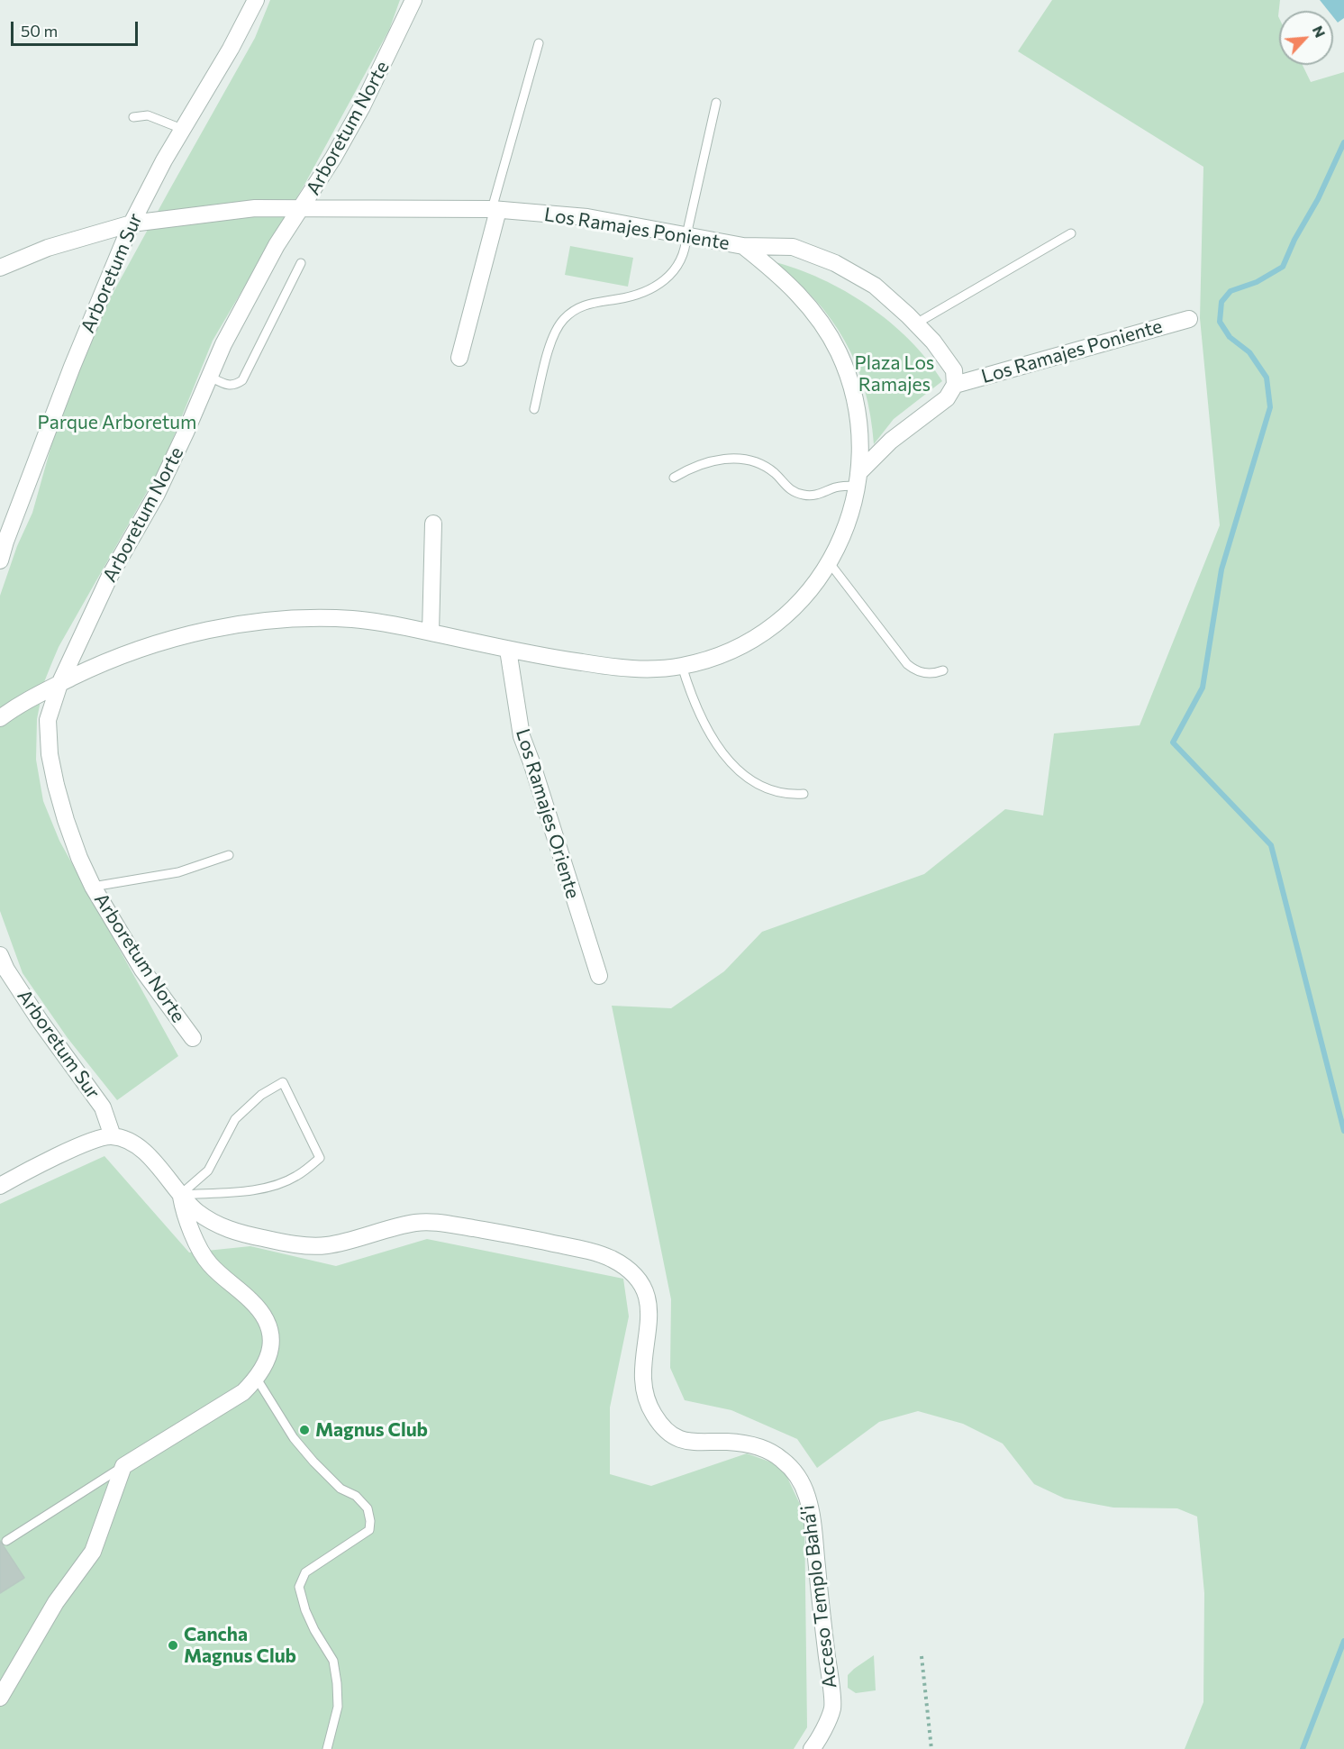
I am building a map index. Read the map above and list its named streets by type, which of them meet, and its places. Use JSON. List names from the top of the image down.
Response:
{
  "streets": {
    "street": [
      "Arboretum Norte",
      "Los Ramajes Poniente",
      "Arboretum Sur",
      "Los Ramajes Oriente",
      "Acceso Templo Bahá'i"
    ]
  },
  "crossings": [
    ["Arboretum Norte", "Los Ramajes Poniente"],
    ["Los Ramajes Poniente", "Arboretum Sur"],
    ["Arboretum Sur", "Acceso Templo Bahá'i"]
  ],
  "parks": ["Plaza Los Ramajes", "Parque Arboretum"],
  "places": ["Magnus Club", "Cancha Magnus Club"],
  "scale_bar": "50 m",
  "north": "top right"
}
